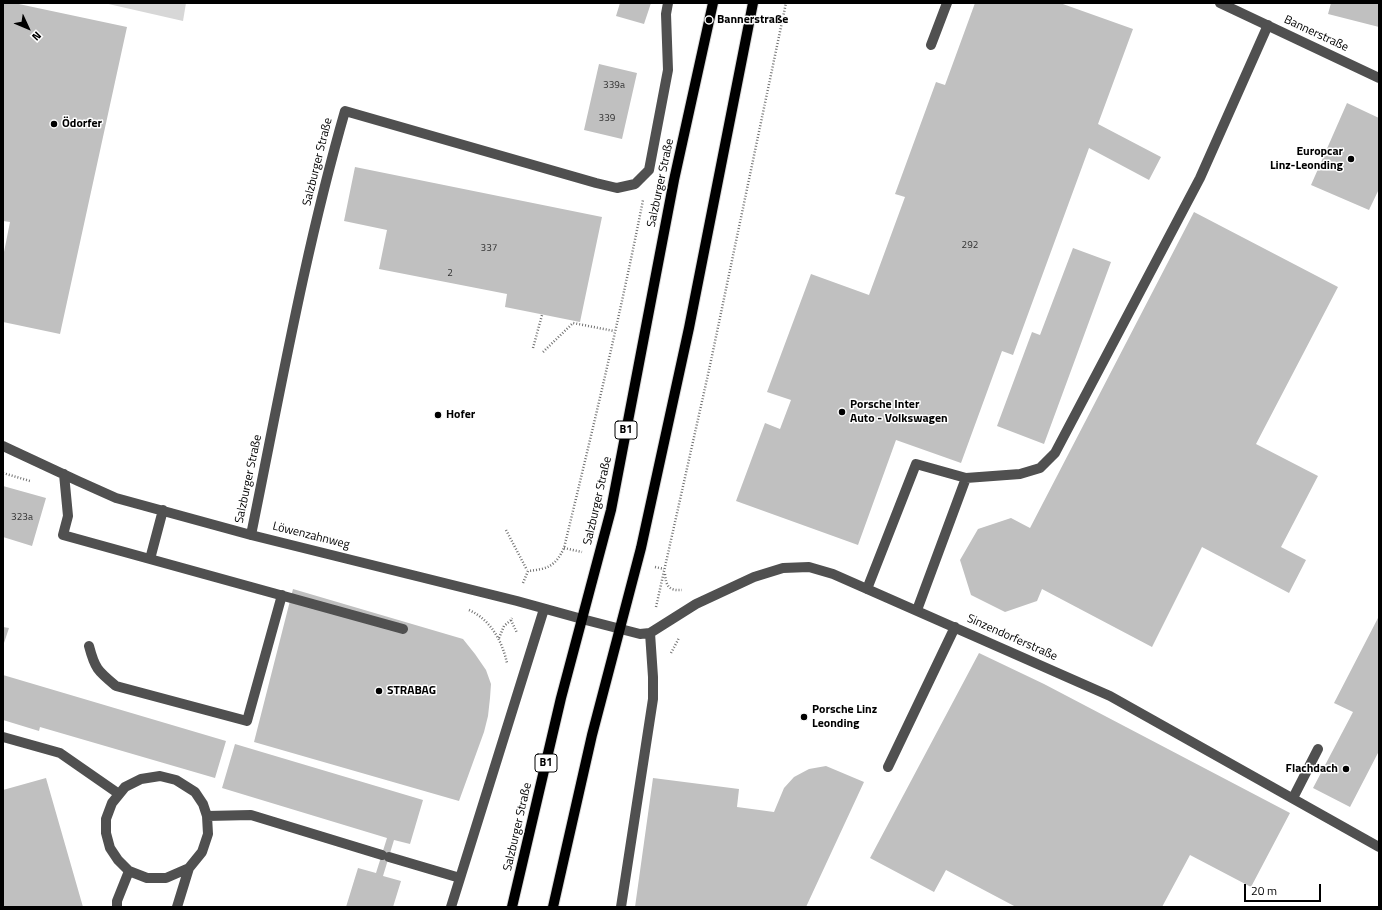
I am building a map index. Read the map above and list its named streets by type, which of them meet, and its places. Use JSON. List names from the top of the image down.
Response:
{
  "streets": {
    "main road": ["Salzburger Straße", "B1"],
    "street": ["Bannerstraße", "Löwenzahnweg", "Sinzendorferstraße"]
  },
  "crossings": [
    ["Salzburger Straße", "Löwenzahnweg"]
  ],
  "places": [
    "Bannerstraße",
    "Ödorfer",
    "Europcar Linz-Leonding",
    "Porsche Inter Auto - Volkswagen",
    "Hofer",
    "STRABAG",
    "Porsche Linz Leonding",
    "Flachdach"
  ],
  "house_numbers": [
    "339a",
    "339",
    "292",
    "337",
    "2",
    "323a"
  ],
  "scale_bar": "20 m",
  "north": "bottom right"
}
